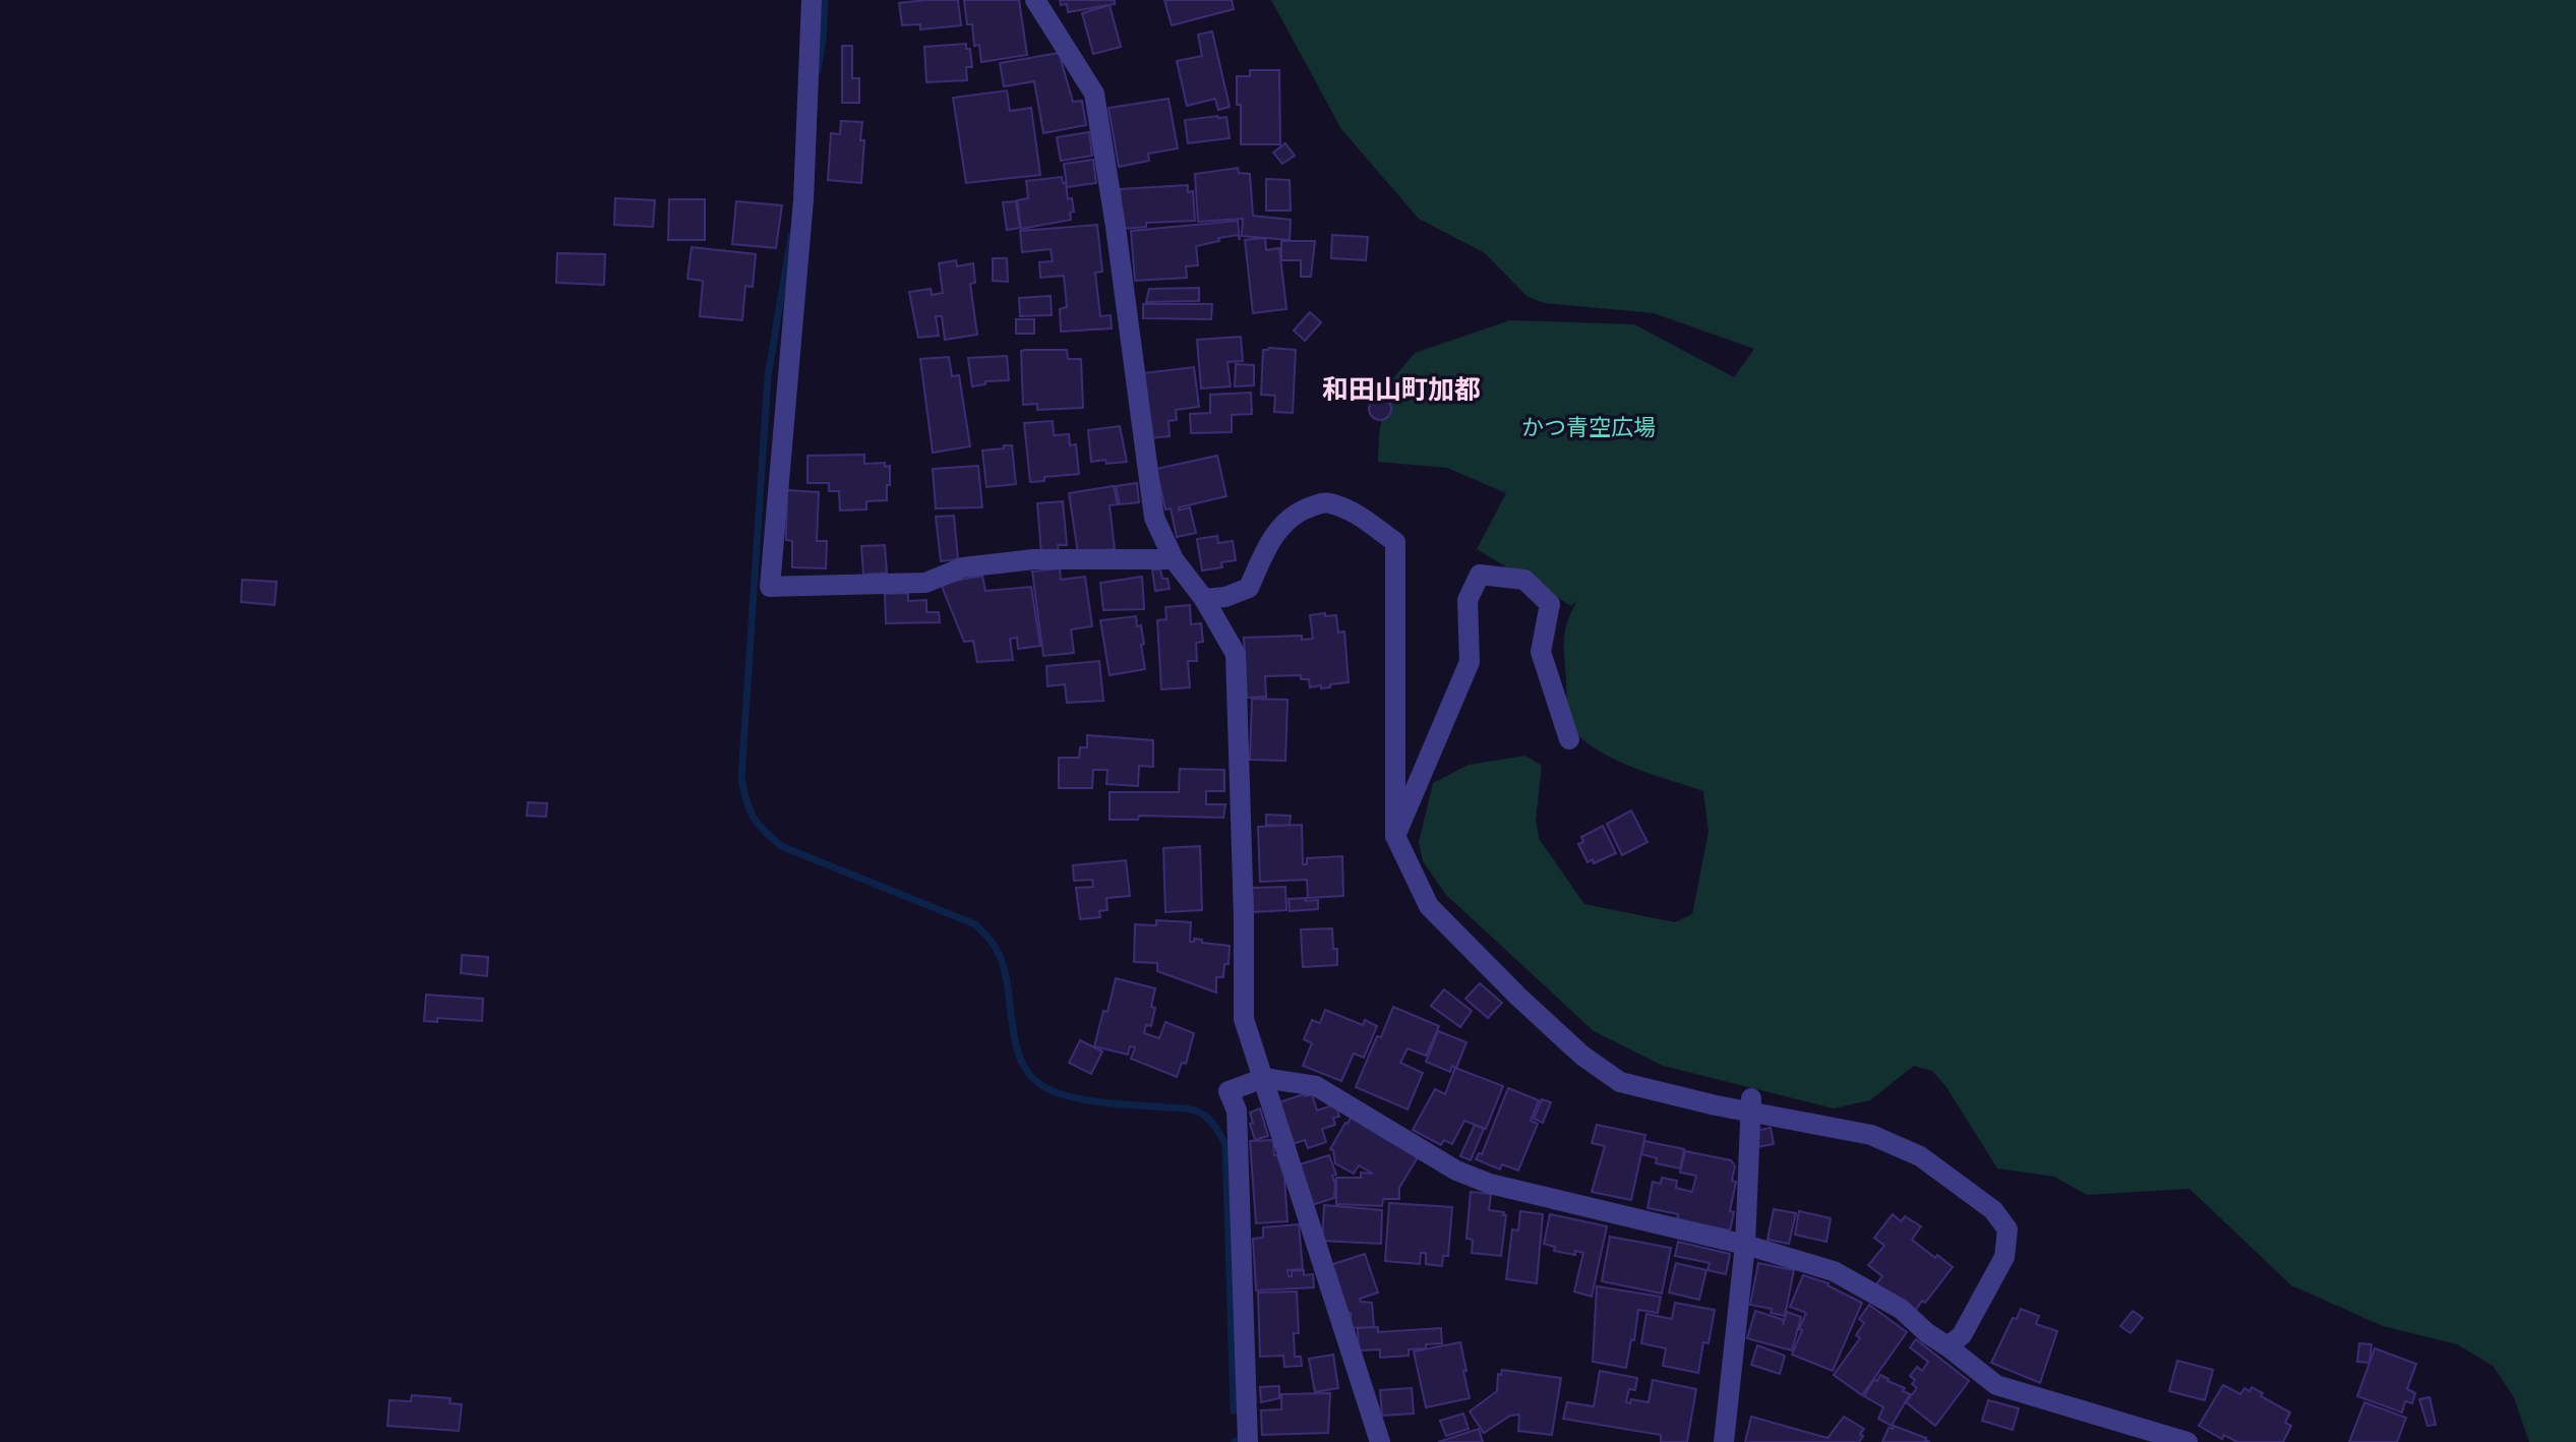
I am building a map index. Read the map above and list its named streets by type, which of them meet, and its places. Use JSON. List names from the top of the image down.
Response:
{
  "districts": ["和田山町加都"],
  "parks": ["かつ青空広場"]
}
